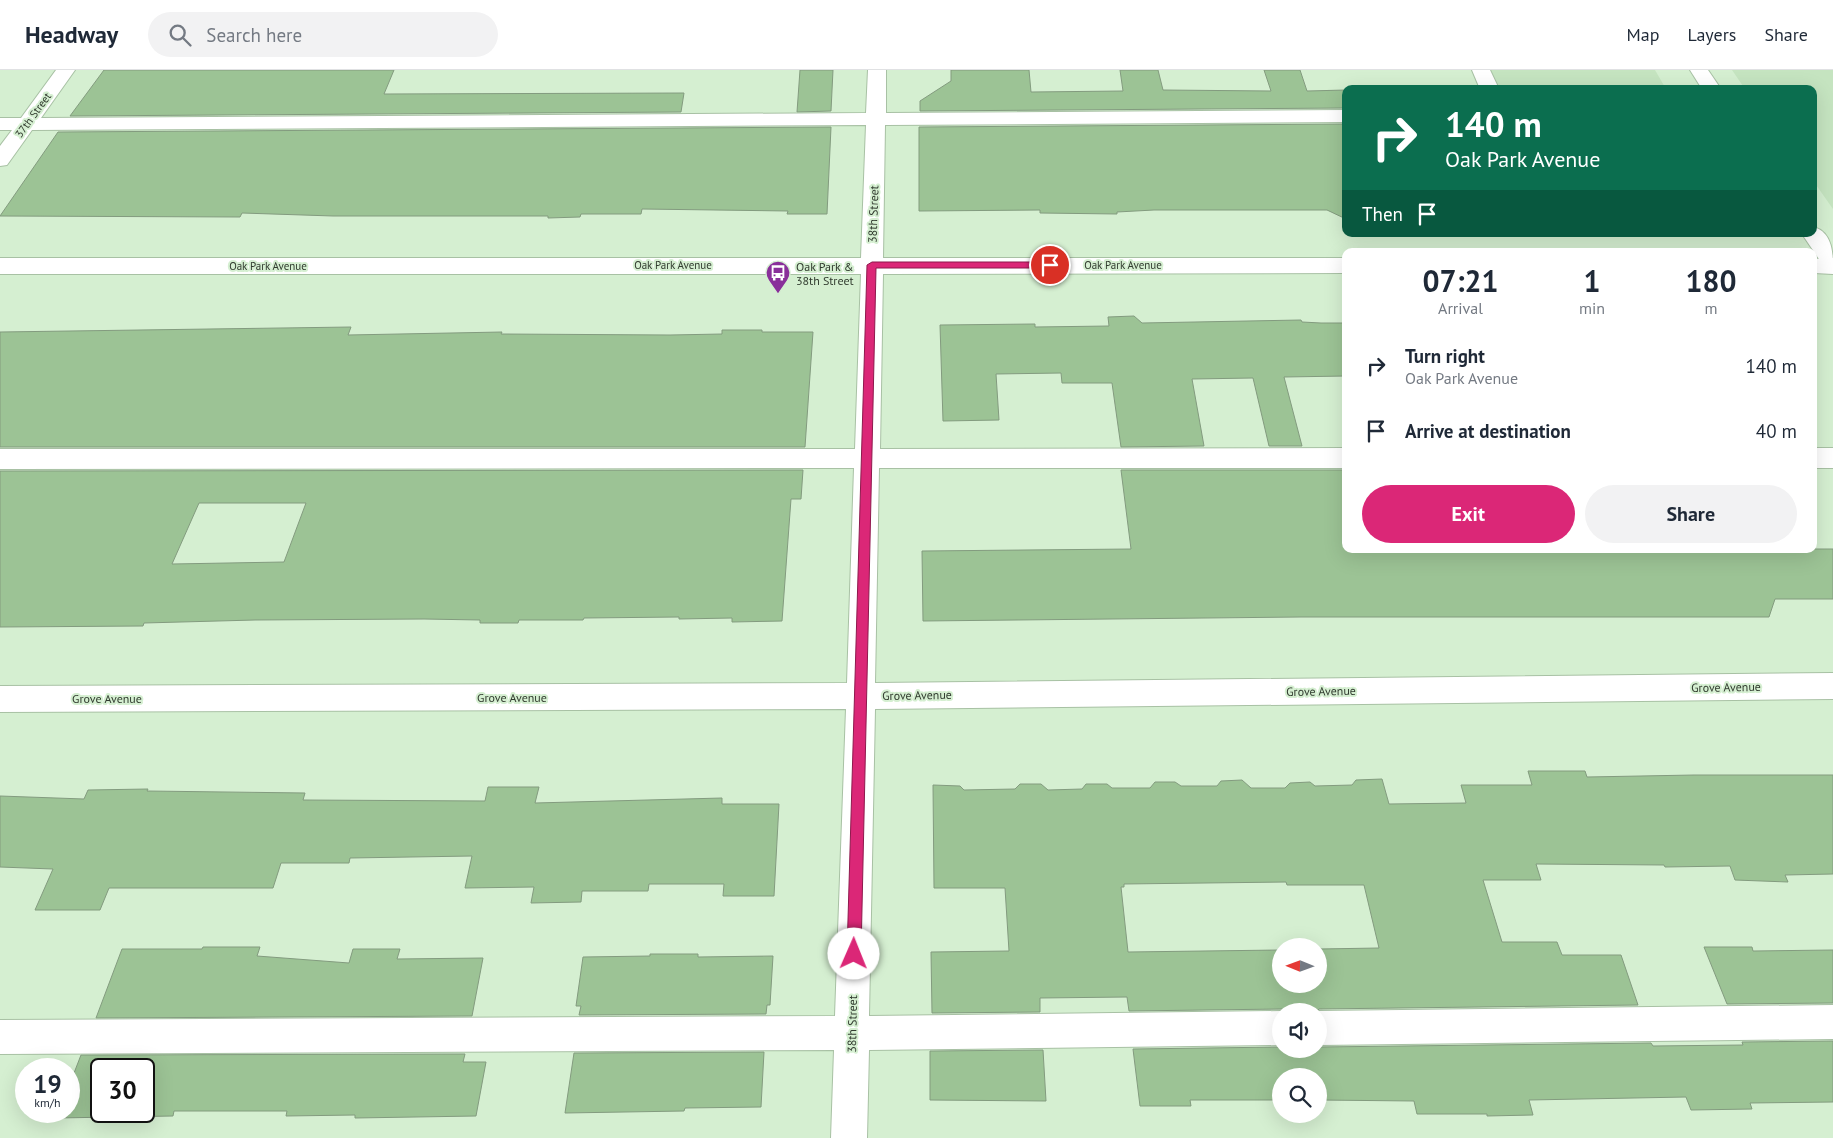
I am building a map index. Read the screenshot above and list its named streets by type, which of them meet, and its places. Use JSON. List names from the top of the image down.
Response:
{
  "streets": {
    "street": [
      "37th Street",
      "38th Street",
      "Oak Park Avenue",
      "Grove Avenue"
    ]
  },
  "crossings": [
    ["38th Street", "Oak Park Avenue"],
    ["38th Street", "Grove Avenue"]
  ],
  "places": {
    "bus stop": ["Oak Park & 38th Street"]
  },
  "north": "left",
  "page": {
    "header": "Headway",
    "search": "Search here",
    "nav": ["Map", "Layers", "Share"],
    "turn": ["140 m", "Oak Park Avenue"],
    "then": "Then",
    "eta": [
      "07:21",
      "Arrival",
      "1",
      "min",
      "180",
      "m"
    ],
    "list": [
      {
        "name": "Turn right",
        "note": "Oak Park Avenue",
        "value": "140 m"
      },
      {
        "name": "Arrive at destination",
        "value": "40 m"
      }
    ],
    "buttons": ["Exit", "Share"],
    "speed": "19 km/h",
    "limit": "30"
  }
}
